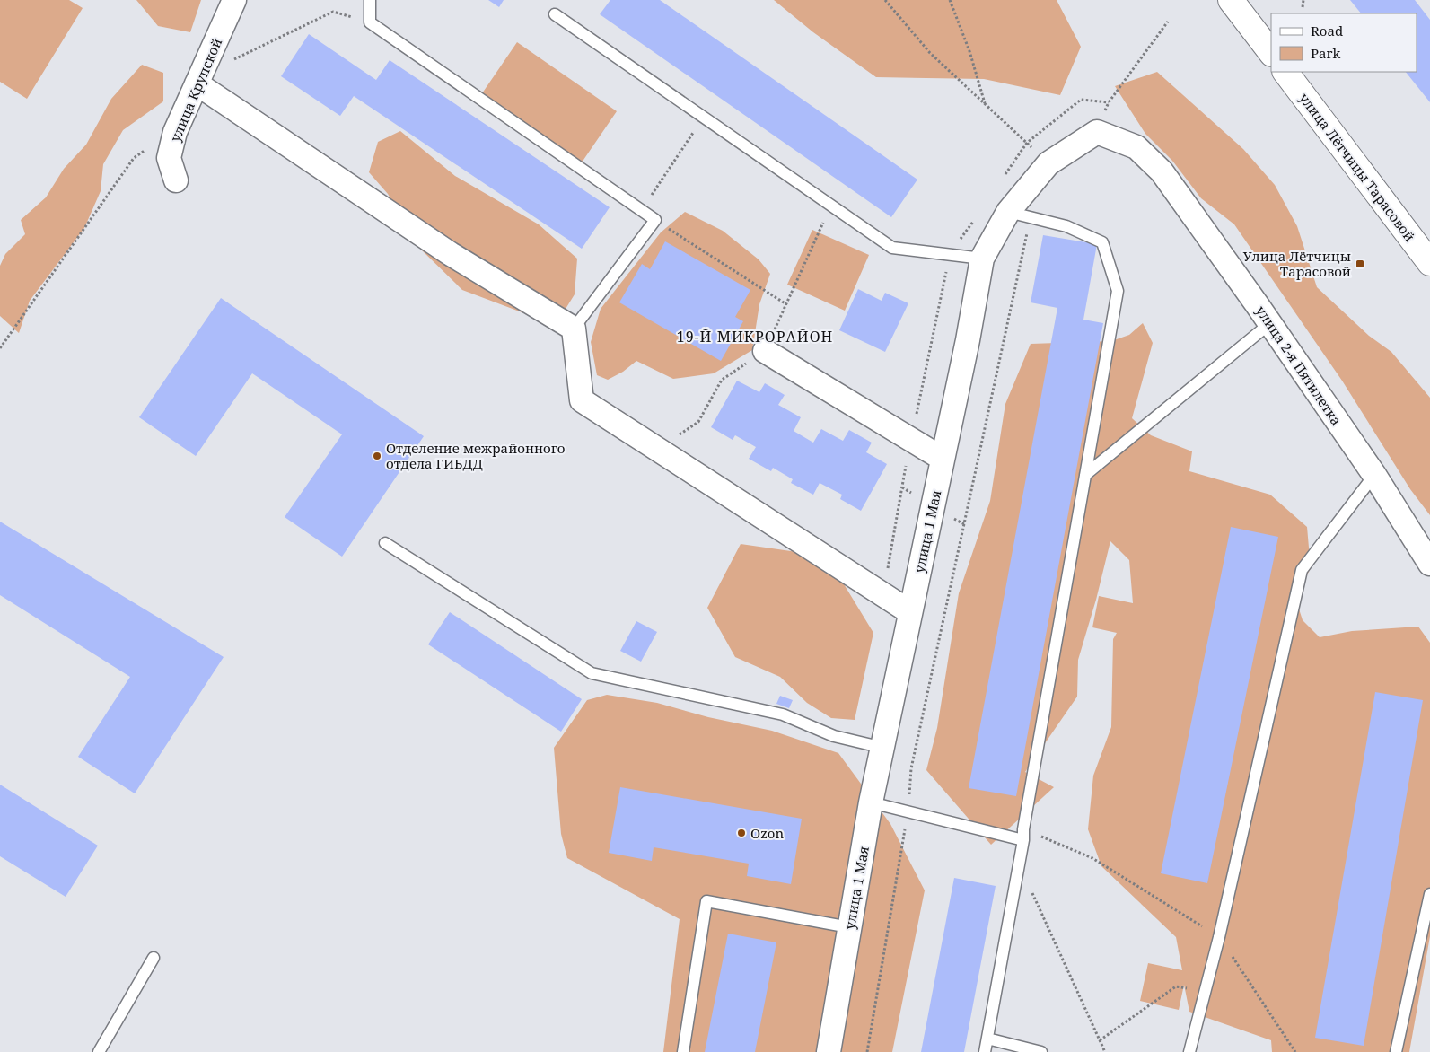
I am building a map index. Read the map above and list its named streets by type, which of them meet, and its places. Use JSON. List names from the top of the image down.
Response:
{
  "streets": {
    "main road": ["улица Лётчицы Тарасовой"],
    "street": ["улица Крупской", "улица 2-я Пятилетка", "улица 1 Мая"]
  },
  "crossings": [
    ["улица 2-я Пятилетка", "улица 1 Мая"]
  ],
  "districts": ["19-Й МИКРОРАЙОН"],
  "places": {
    "transit": ["Улица Лётчицы Тарасовой"],
    "other": ["Отделение межрайонного отдела ГИБДД", "Ozon"]
  },
  "legend": ["Road", "Park"]
}
